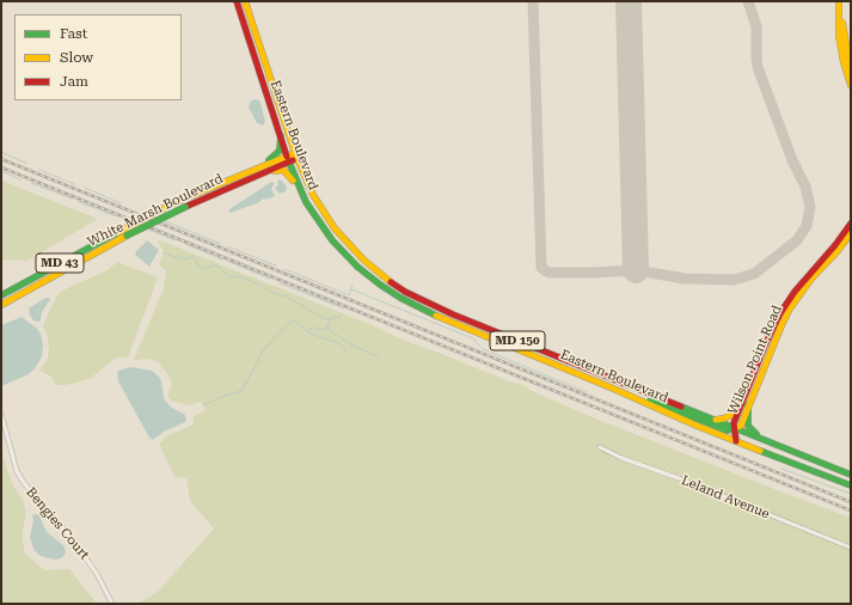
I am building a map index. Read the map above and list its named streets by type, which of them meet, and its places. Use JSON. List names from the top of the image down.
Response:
{
  "streets": {
    "main road": [
      "Eastern Boulevard",
      "White Marsh Boulevard",
      "MD 43",
      "MD 150",
      "Wilson Point Road"
    ],
    "street": ["Leland Avenue", "Bengies Court"]
  },
  "crossings": [
    ["Eastern Boulevard", "White Marsh Boulevard"],
    ["Eastern Boulevard", "Wilson Point Road"]
  ],
  "legend": ["Fast", "Slow", "Jam"]
}
